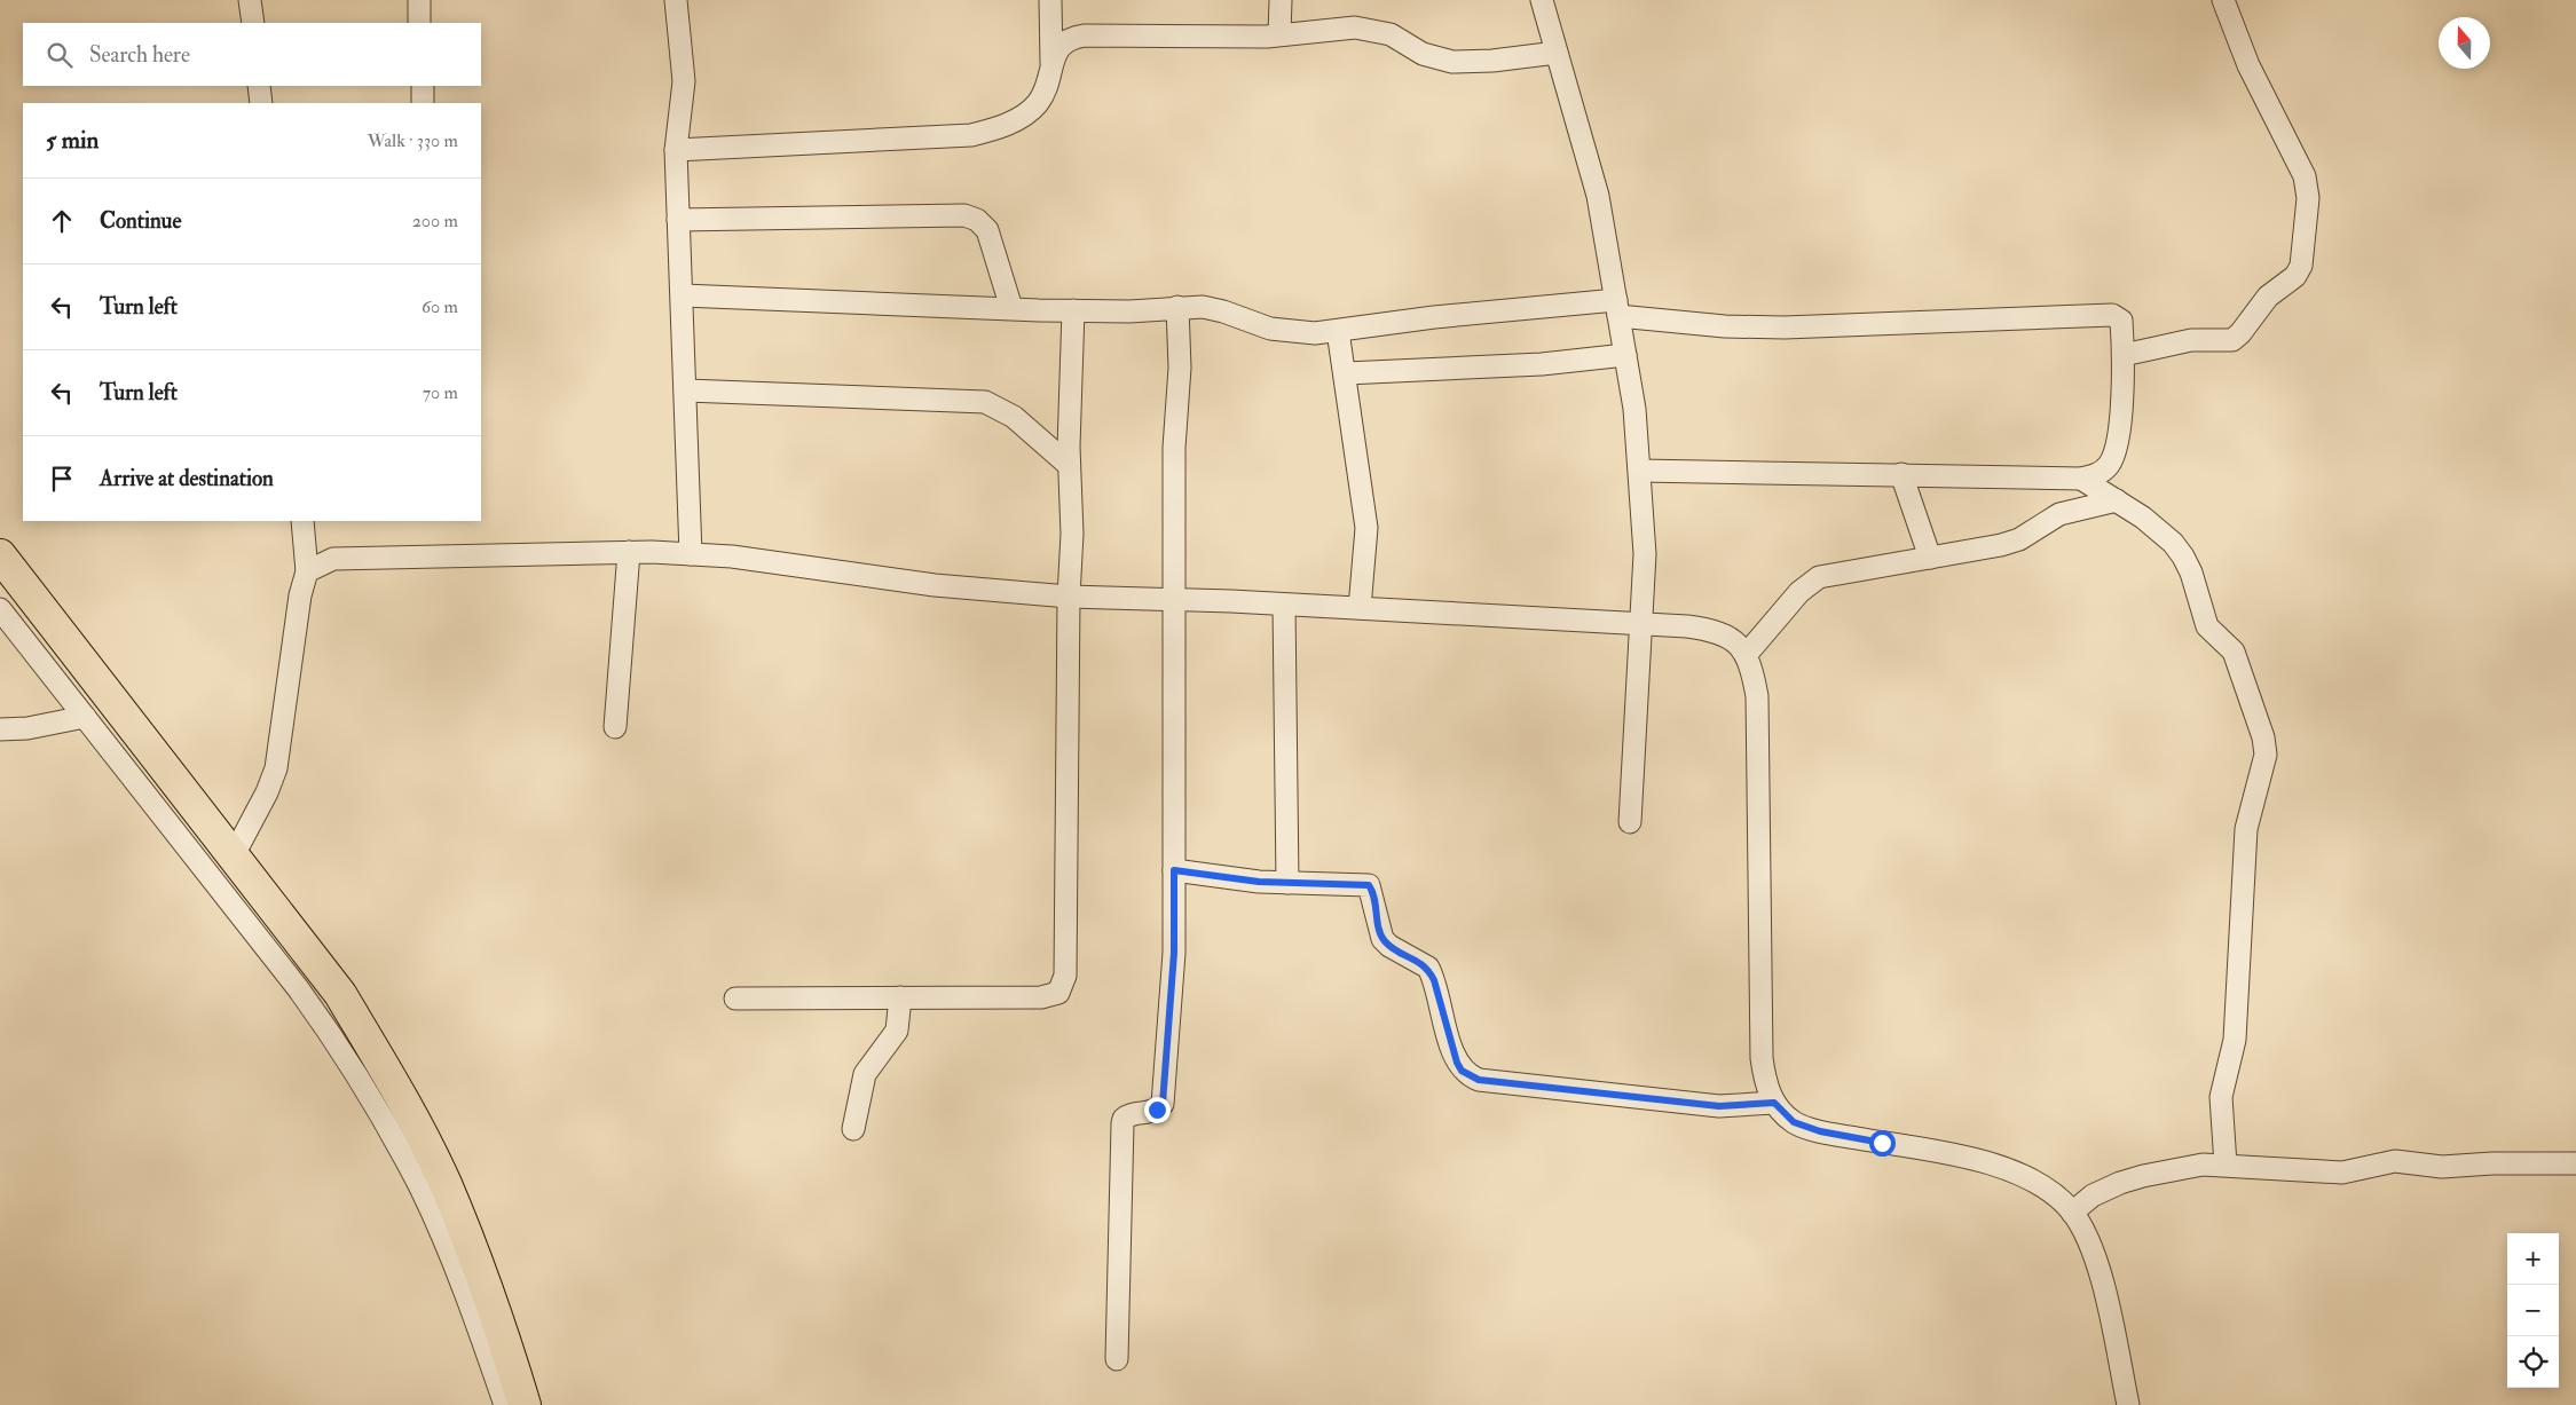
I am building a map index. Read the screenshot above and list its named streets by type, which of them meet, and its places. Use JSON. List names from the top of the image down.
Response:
{
  "north": "top",
  "page": {
    "search": "Search here",
    "heading": ["5 min", "Walk · 330 m"],
    "list": [
      ["Continue", "200 m"],
      ["Turn left", "60 m"],
      ["Turn left", "70 m"],
      "Arrive at destination"
    ],
    "map_buttons": ["+", "−"]
  }
}
